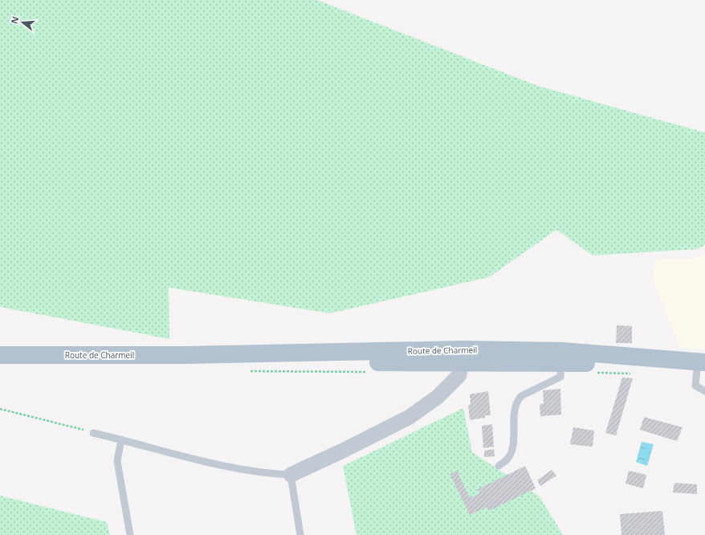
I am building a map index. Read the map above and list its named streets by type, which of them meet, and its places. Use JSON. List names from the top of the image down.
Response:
{
  "streets": {
    "main road": ["Route de Charmeil"]
  },
  "north": "left"
}
